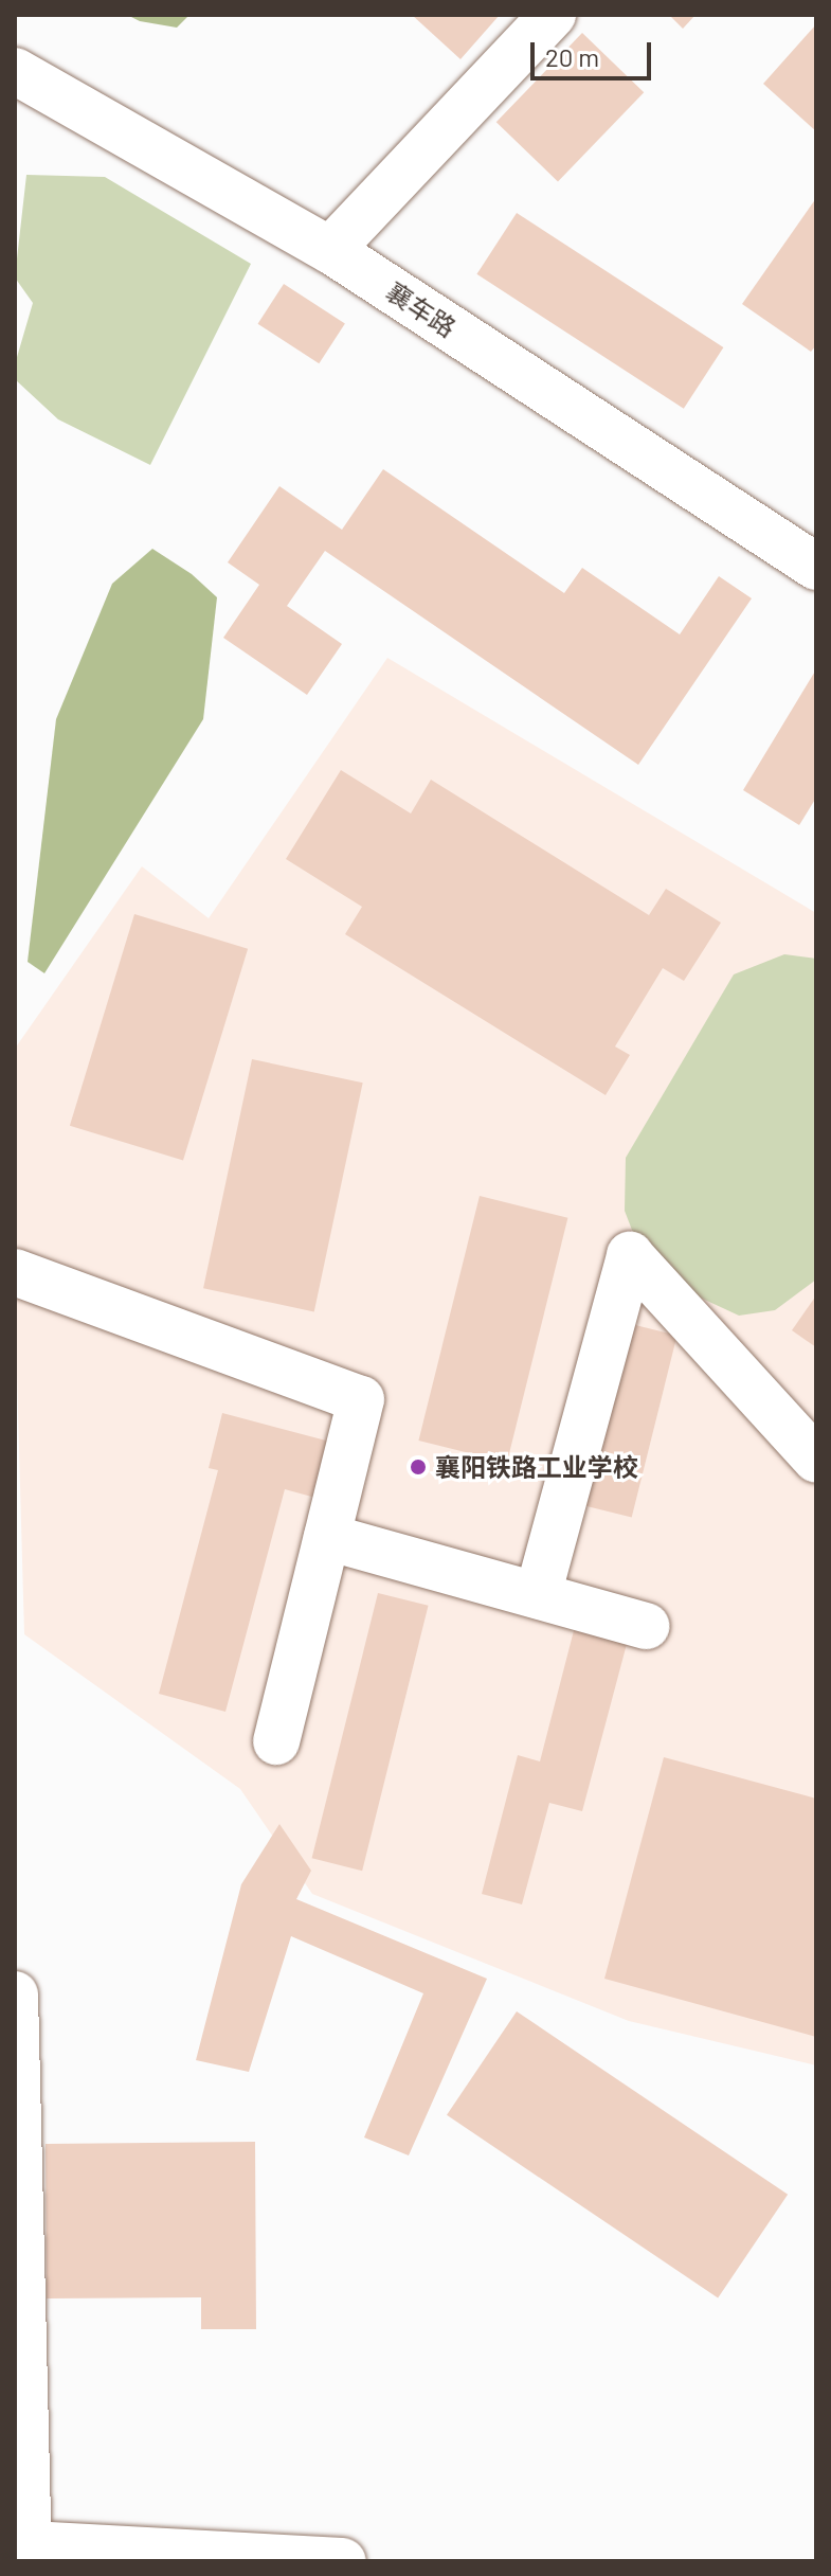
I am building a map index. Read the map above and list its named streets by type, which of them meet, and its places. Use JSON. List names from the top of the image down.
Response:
{
  "streets": {
    "street": ["襄车路"]
  },
  "places": ["襄阳铁路工业学校"],
  "scale_bar": "20 m"
}
